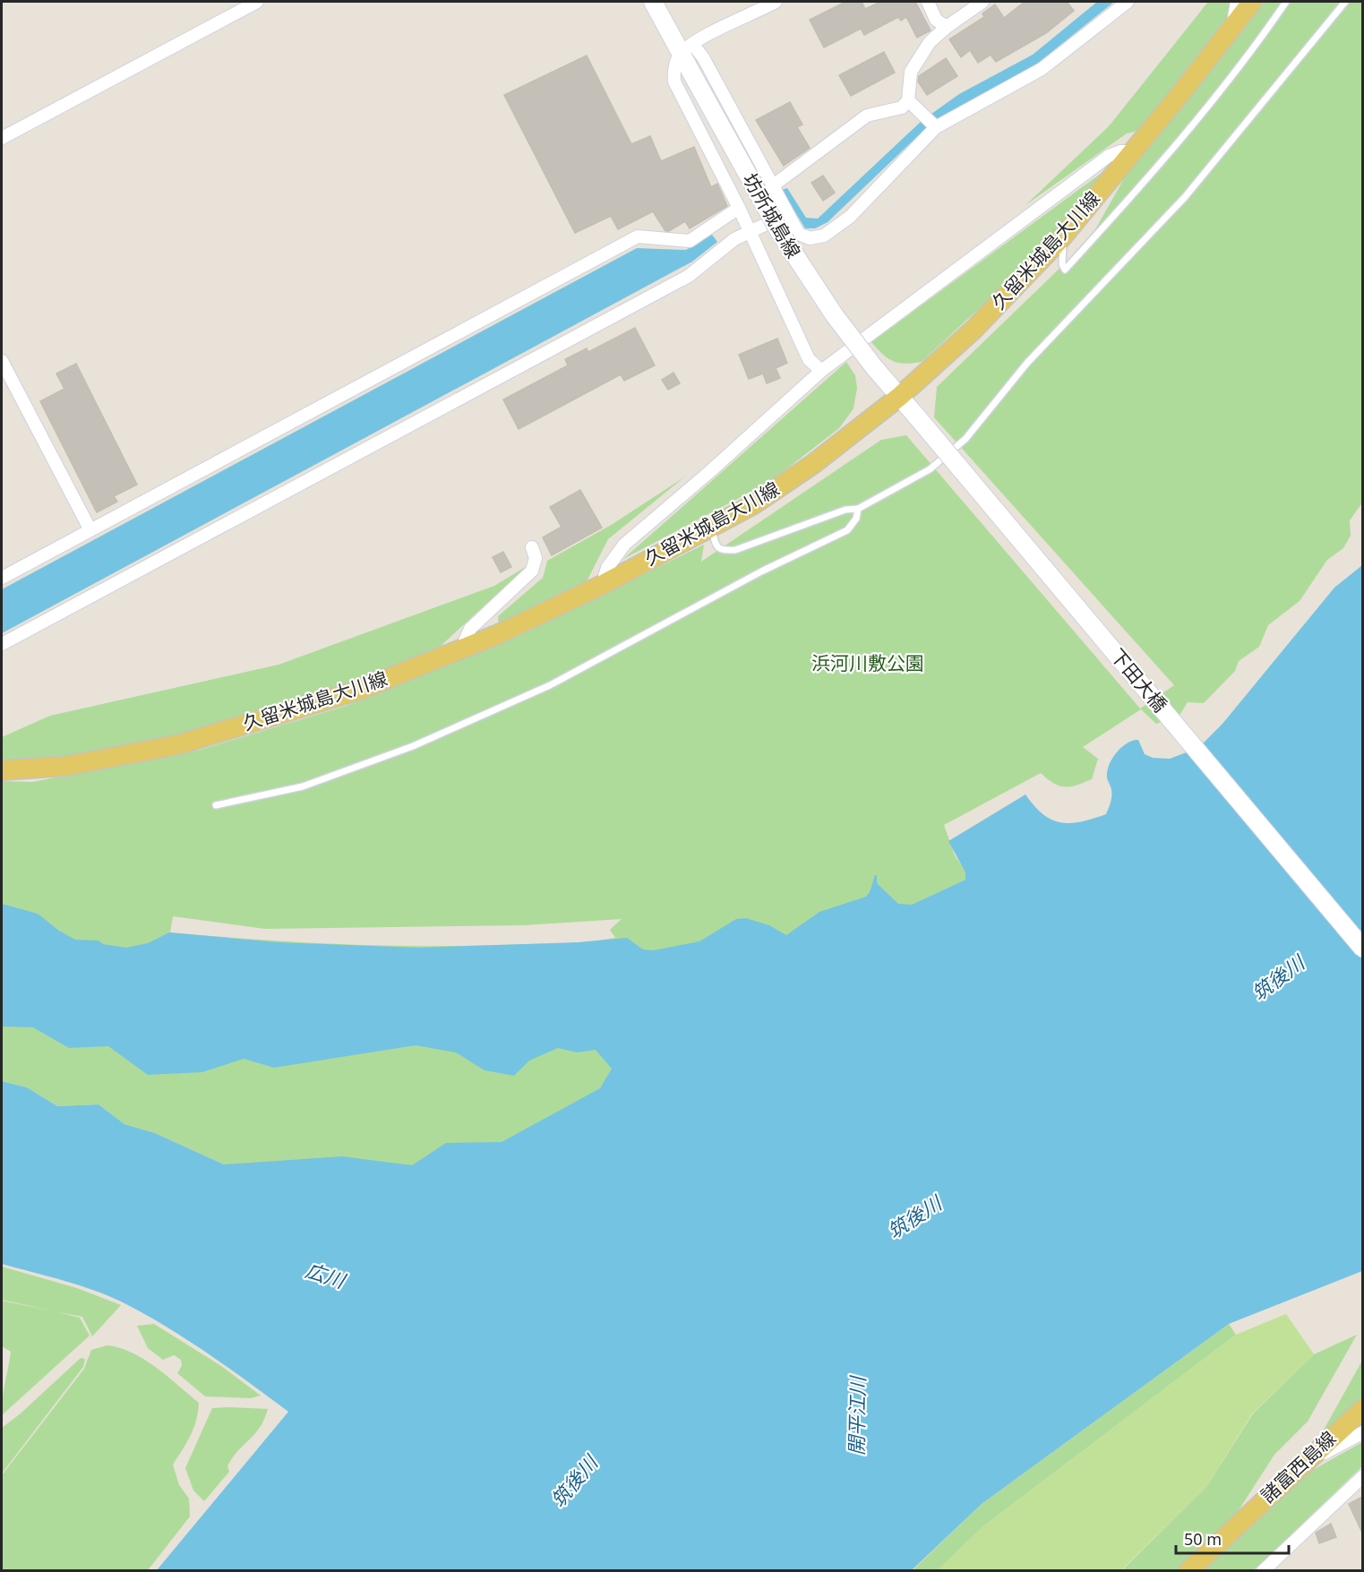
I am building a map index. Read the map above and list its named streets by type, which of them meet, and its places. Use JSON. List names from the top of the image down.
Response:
{
  "streets": {
    "main road": [
      "坊所城島線",
      "久留米城島大川線",
      "下田大橋",
      "諸富西島線"
    ]
  },
  "crossings": [
    ["坊所城島線", "久留米城島大川線"],
    ["坊所城島線", "下田大橋"]
  ],
  "water": ["筑後川", "広川", "開平江川"],
  "parks": ["浜河川敷公園"],
  "scale_bar": "50 m"
}
